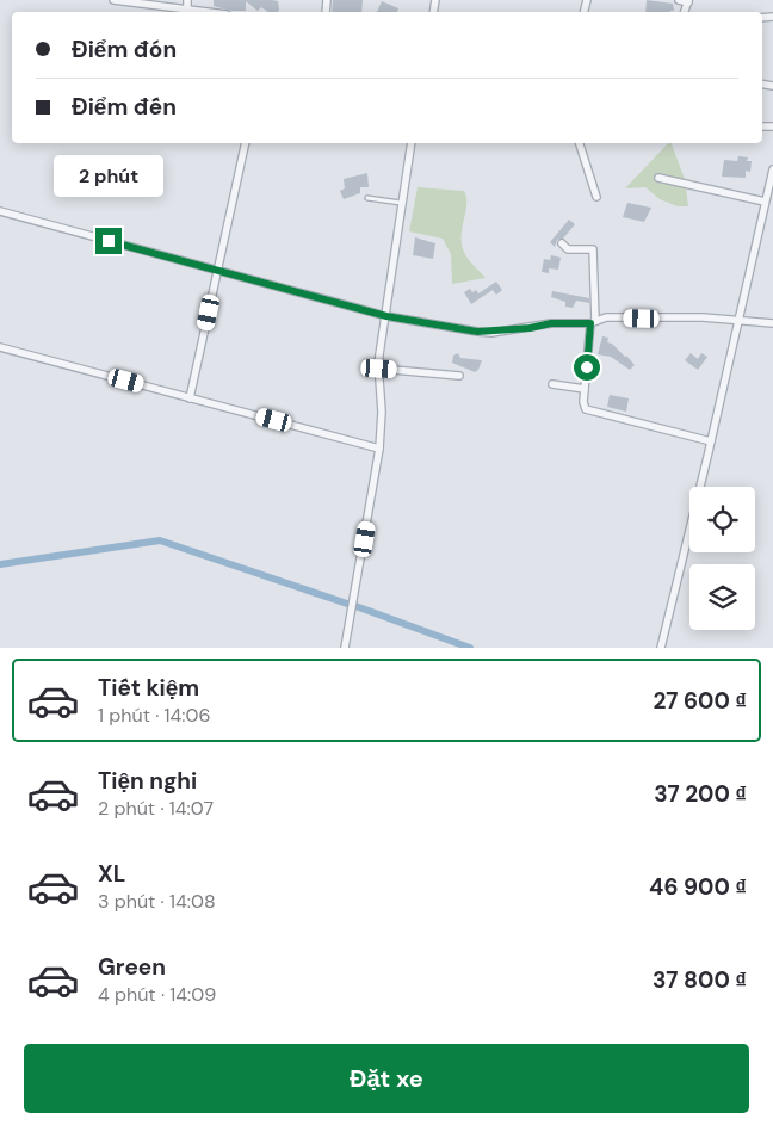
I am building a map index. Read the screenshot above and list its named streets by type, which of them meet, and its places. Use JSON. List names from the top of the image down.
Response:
{
  "page": {
    "banner": ["Điểm đón", "Điểm đến"],
    "bubble": "2 phút",
    "list": [
      {
        "name": "Tiết kiệm",
        "note": "1 phút · 14:06",
        "value": "27 600 ₫"
      },
      {
        "name": "Tiện nghi",
        "note": "2 phút · 14:07",
        "value": "37 200 ₫"
      },
      {
        "name": "XL",
        "note": "3 phút · 14:08",
        "value": "46 900 ₫"
      },
      {
        "name": "Green",
        "note": "4 phút · 14:09",
        "value": "37 800 ₫"
      }
    ],
    "buttons": "Đặt xe"
  }
}
